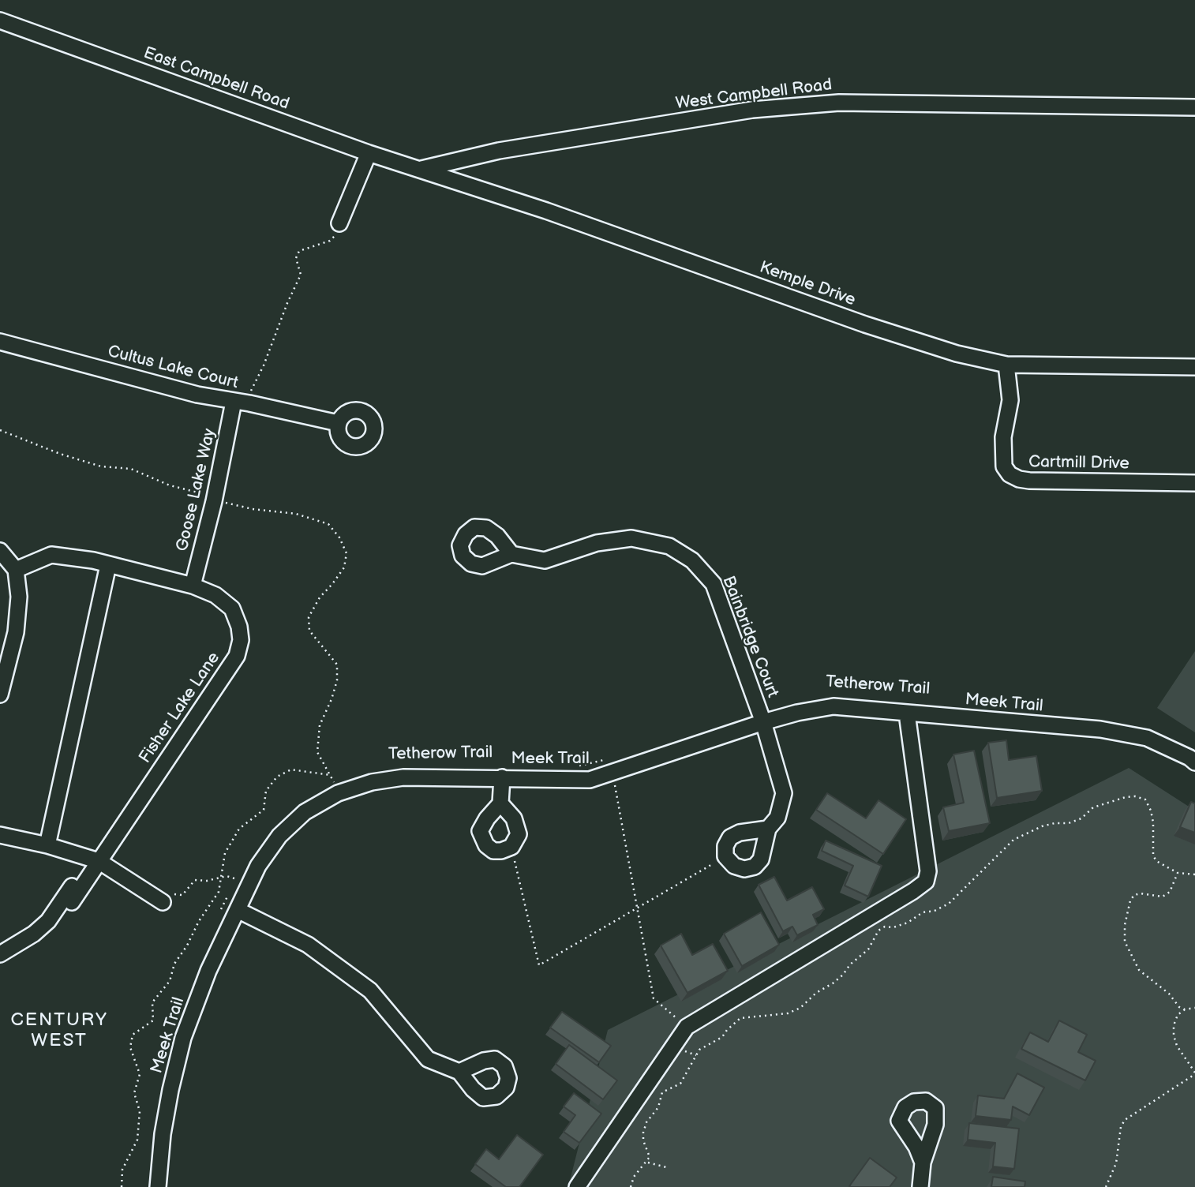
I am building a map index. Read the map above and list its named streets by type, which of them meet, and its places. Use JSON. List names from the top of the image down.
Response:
{
  "streets": {
    "street": [
      "East Campbell Road",
      "West Campbell Road",
      "Kemple Drive",
      "Cultus Lake Court",
      "Cartmill Drive",
      "Goose Lake Way",
      "Bainbridge Court",
      "Meek Trail",
      "Fisher Lake Lane"
    ]
  },
  "crossings": [
    ["East Campbell Road", "West Campbell Road"],
    ["East Campbell Road", "Kemple Drive"],
    ["West Campbell Road", "Kemple Drive"],
    ["Kemple Drive", "Cartmill Drive"],
    ["Cultus Lake Court", "Goose Lake Way"],
    ["Goose Lake Way", "Fisher Lake Lane"],
    ["Bainbridge Court", "Meek Trail"]
  ],
  "districts": ["CENTURY WEST"]
}
